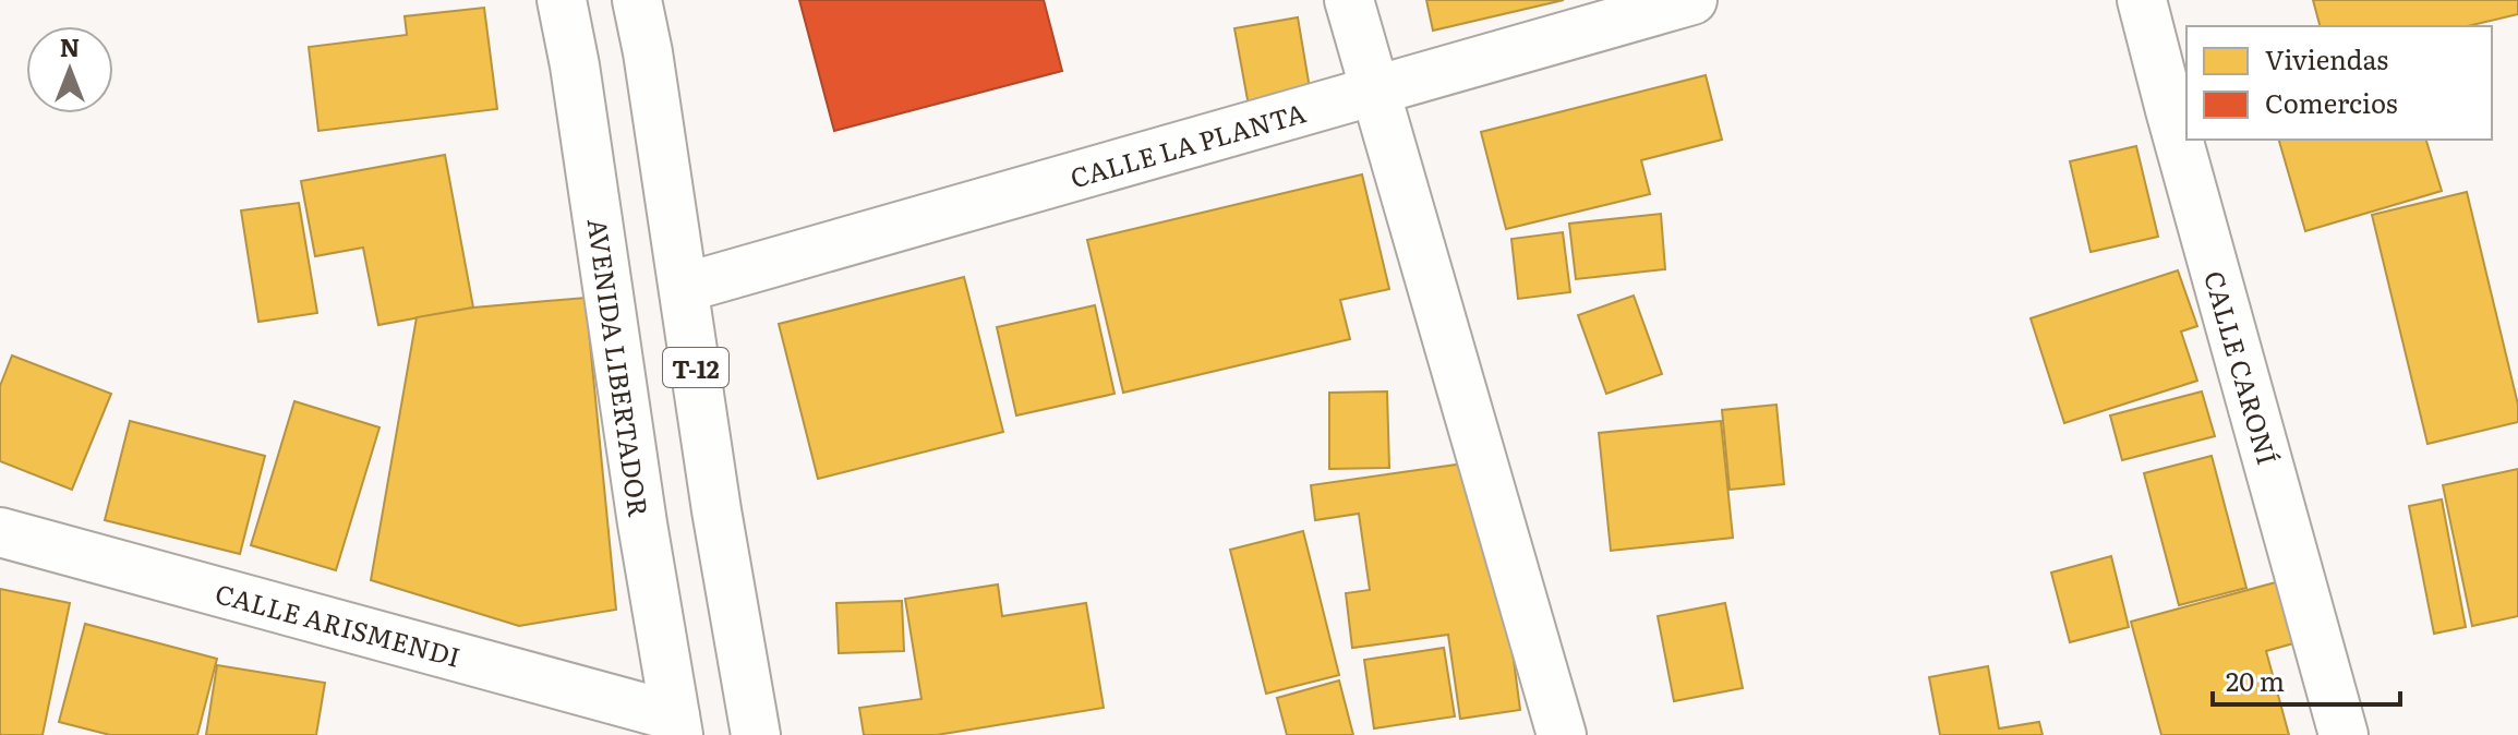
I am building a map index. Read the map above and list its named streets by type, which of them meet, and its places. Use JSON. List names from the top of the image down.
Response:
{
  "streets": {
    "main road": [
      "CALLE LA PLANTA",
      "AVENIDA LIBERTADOR",
      "T-12",
      "CALLE CARONÍ",
      "CALLE ARISMENDI"
    ]
  },
  "crossings": [
    ["CALLE LA PLANTA", "T-12"],
    ["AVENIDA LIBERTADOR", "CALLE ARISMENDI"]
  ],
  "legend": ["Viviendas", "Comercios"],
  "scale_bar": "20 m",
  "north": "top"
}
